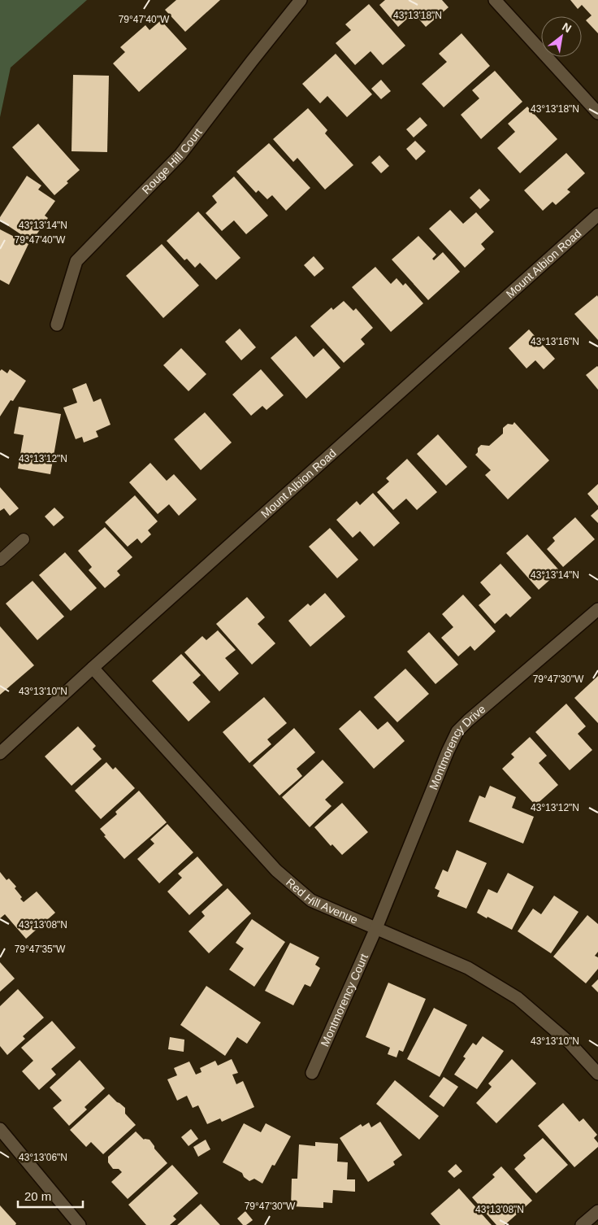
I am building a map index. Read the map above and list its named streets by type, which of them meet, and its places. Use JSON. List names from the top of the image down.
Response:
{
  "streets": {
    "street": [
      "Rouge Hill Court",
      "Mount Albion Road",
      "Montmorency Drive",
      "Red Hill Avenue",
      "Montmorency Court"
    ]
  },
  "crossings": [
    ["Mount Albion Road", "Red Hill Avenue"],
    ["Montmorency Drive", "Red Hill Avenue"],
    ["Montmorency Drive", "Montmorency Court"],
    ["Red Hill Avenue", "Montmorency Court"]
  ],
  "scale_bar": "20 m",
  "north": "top right",
  "coordinates": [
    "43°13'18\"N",
    "79°47'40\"W",
    "43°13'14\"N",
    "43°13'16\"N",
    "43°13'12\"N",
    "79°47'30\"W",
    "43°13'10\"N",
    "43°13'08\"N",
    "79°47'35\"W",
    "43°13'06\"N"
  ]
}
